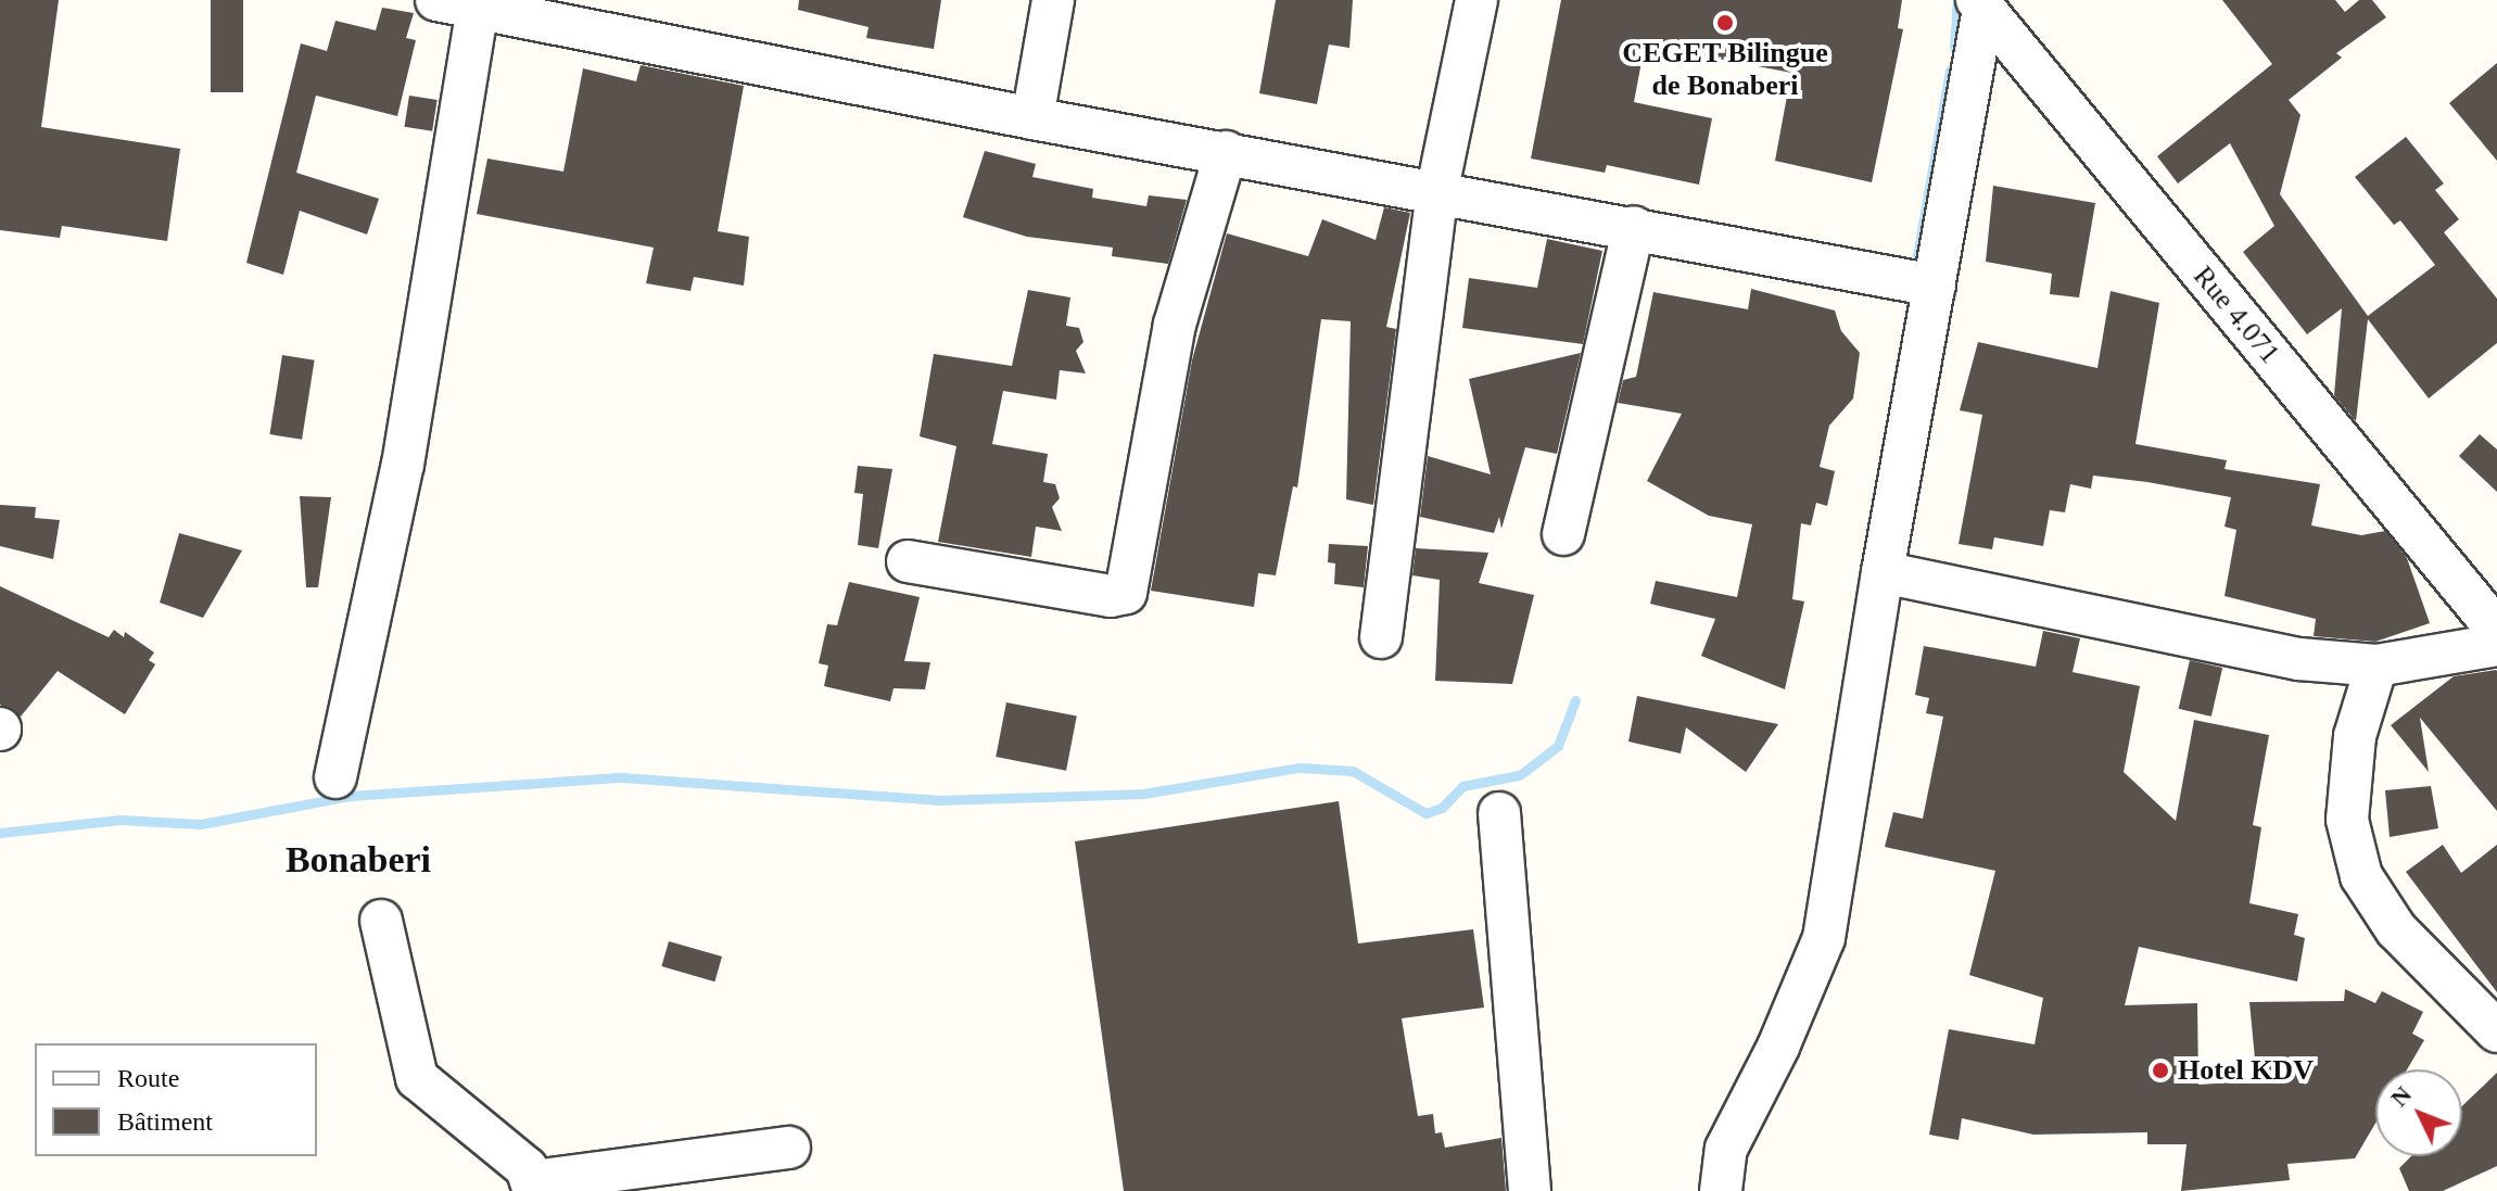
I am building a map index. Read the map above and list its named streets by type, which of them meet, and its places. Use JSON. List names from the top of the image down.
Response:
{
  "streets": {
    "street": ["Rue 4.071"]
  },
  "districts": ["Bonaberi"],
  "places": ["CEGET Bilingue de Bonaberi", "Hotel KDV"],
  "legend": ["Route", "Bâtiment"],
  "north": "top left"
}
